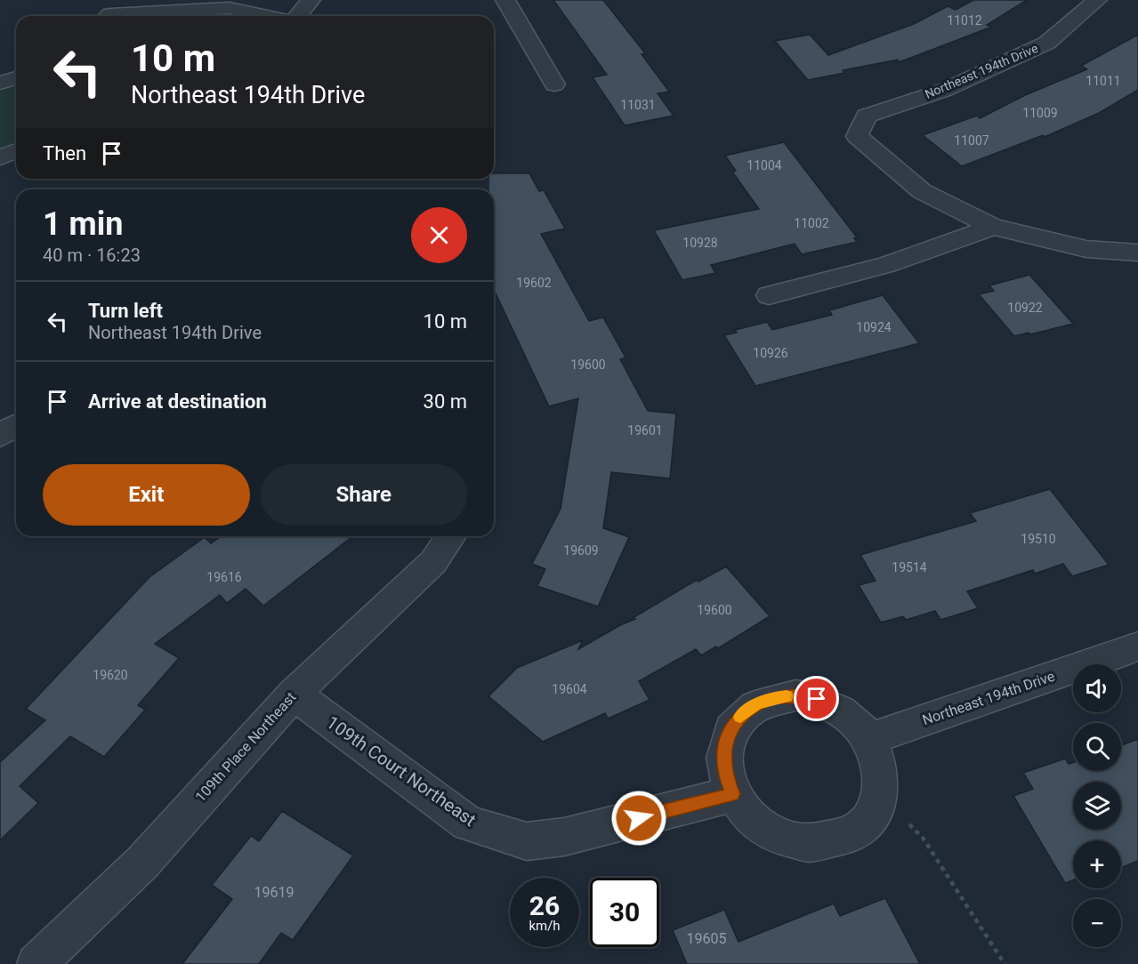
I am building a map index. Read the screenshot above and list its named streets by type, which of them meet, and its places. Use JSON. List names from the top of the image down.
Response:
{
  "streets": {
    "street": ["Northeast 194th Drive", "109th Place Northeast", "109th Court Northeast"]
  },
  "crossings": [
    ["Northeast 194th Drive", "109th Court Northeast"],
    ["109th Place Northeast", "109th Court Northeast"]
  ],
  "house_numbers": [
    "11012",
    "11011",
    "11031",
    "11009",
    "11007",
    "11004",
    "11002",
    "10928",
    "19602",
    "10922",
    "10924",
    "10926",
    "19600",
    "19601",
    "19510",
    "19609",
    "19514",
    "19616",
    "19600",
    "19620",
    "19604",
    "19619",
    "19605"
  ],
  "page": {
    "turn": ["10 m", "Northeast 194th Drive"],
    "then": "Then",
    "heading": ["1 min", "40 m · 16:23"],
    "list": [
      {
        "name": "Turn left",
        "note": "Northeast 194th Drive",
        "value": "10 m"
      },
      {
        "name": "Arrive at destination",
        "value": "30 m"
      }
    ],
    "buttons": ["Exit", "Share"],
    "map_buttons": ["+", "−"],
    "speed": "26 km/h",
    "limit": "30"
  }
}
